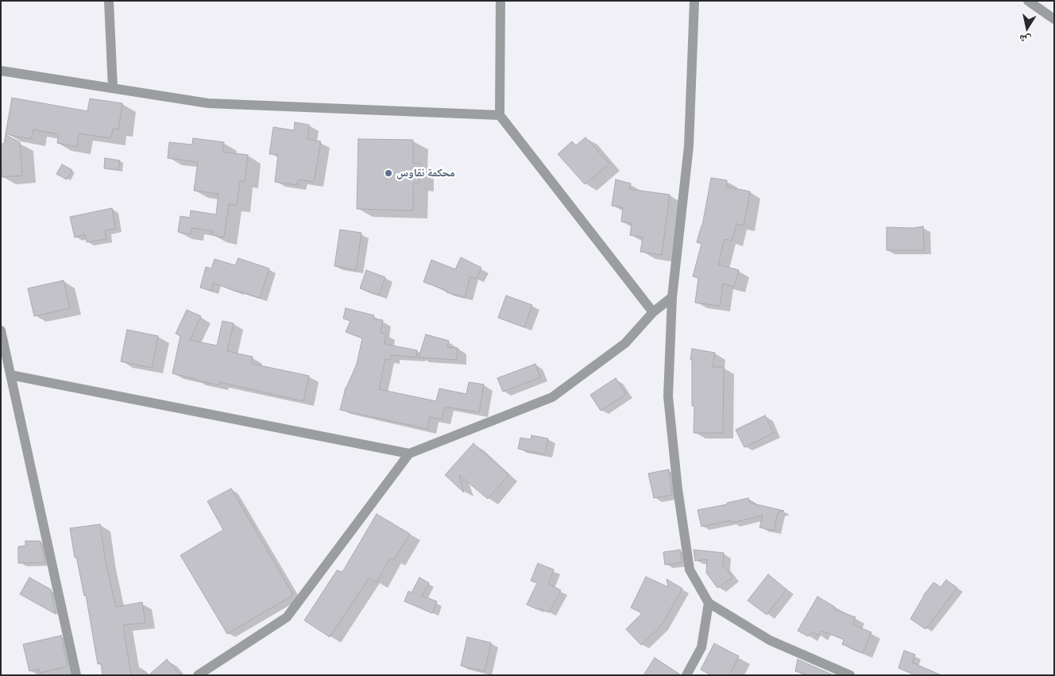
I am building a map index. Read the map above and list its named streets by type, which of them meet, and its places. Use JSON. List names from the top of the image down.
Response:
{
  "places": ["محكمة نقاوس"],
  "north": "bottom"
}
